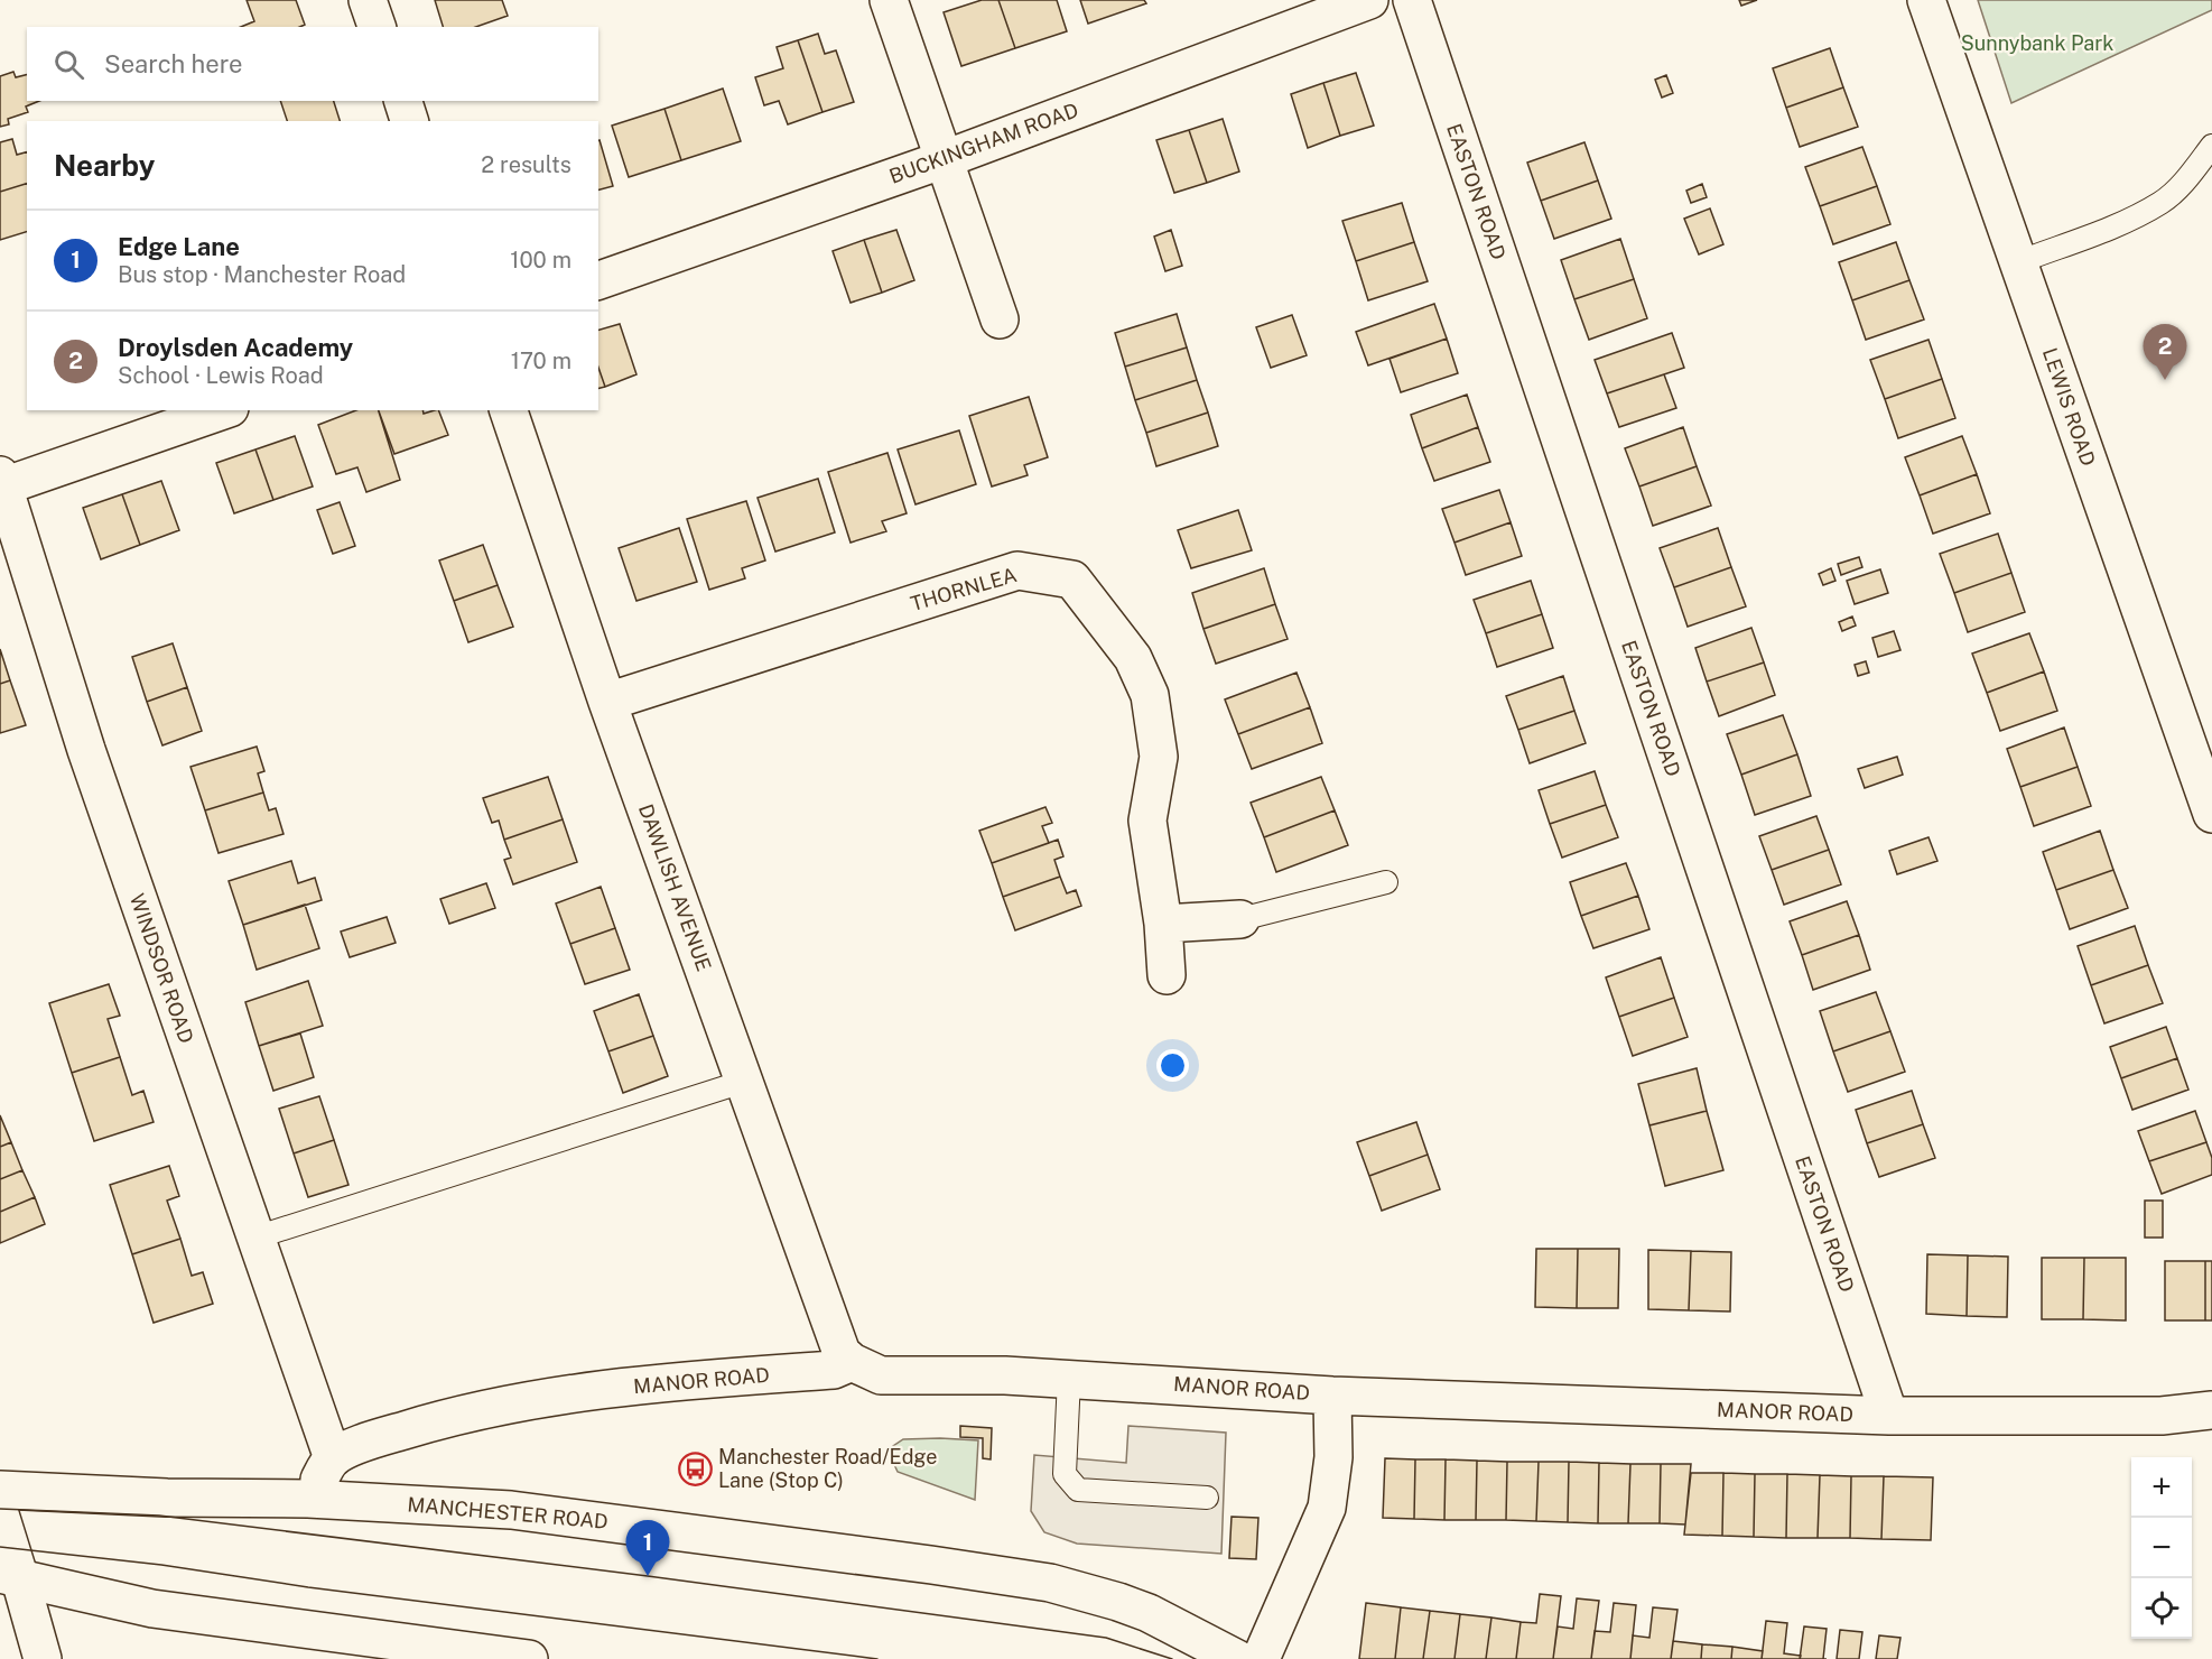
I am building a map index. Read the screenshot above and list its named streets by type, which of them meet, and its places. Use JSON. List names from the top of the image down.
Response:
{
  "streets": {
    "street": [
      "BUCKINGHAM ROAD",
      "EASTON ROAD",
      "LEWIS ROAD",
      "THORNLEA",
      "DAWLISH AVENUE",
      "WINDSOR ROAD",
      "MANOR ROAD",
      "MANCHESTER ROAD"
    ]
  },
  "crossings": [
    ["EASTON ROAD", "MANOR ROAD"],
    ["THORNLEA", "DAWLISH AVENUE"],
    ["DAWLISH AVENUE", "MANOR ROAD"],
    ["WINDSOR ROAD", "MANOR ROAD"]
  ],
  "parks": ["Sunnybank Park"],
  "places": {
    "bus stop": ["Manchester Road/Edge Lane (Stop C)"]
  },
  "page": {
    "search": "Search here",
    "heading": ["Nearby", "2 results"],
    "list": [
      {
        "mark": "1",
        "name": "Edge Lane",
        "note": "Bus stop · Manchester Road",
        "value": "100 m"
      },
      {
        "mark": "2",
        "name": "Droylsden Academy",
        "note": "School · Lewis Road",
        "value": "170 m"
      }
    ],
    "pins": ["2", "1"],
    "map_buttons": ["+", "−"]
  }
}
